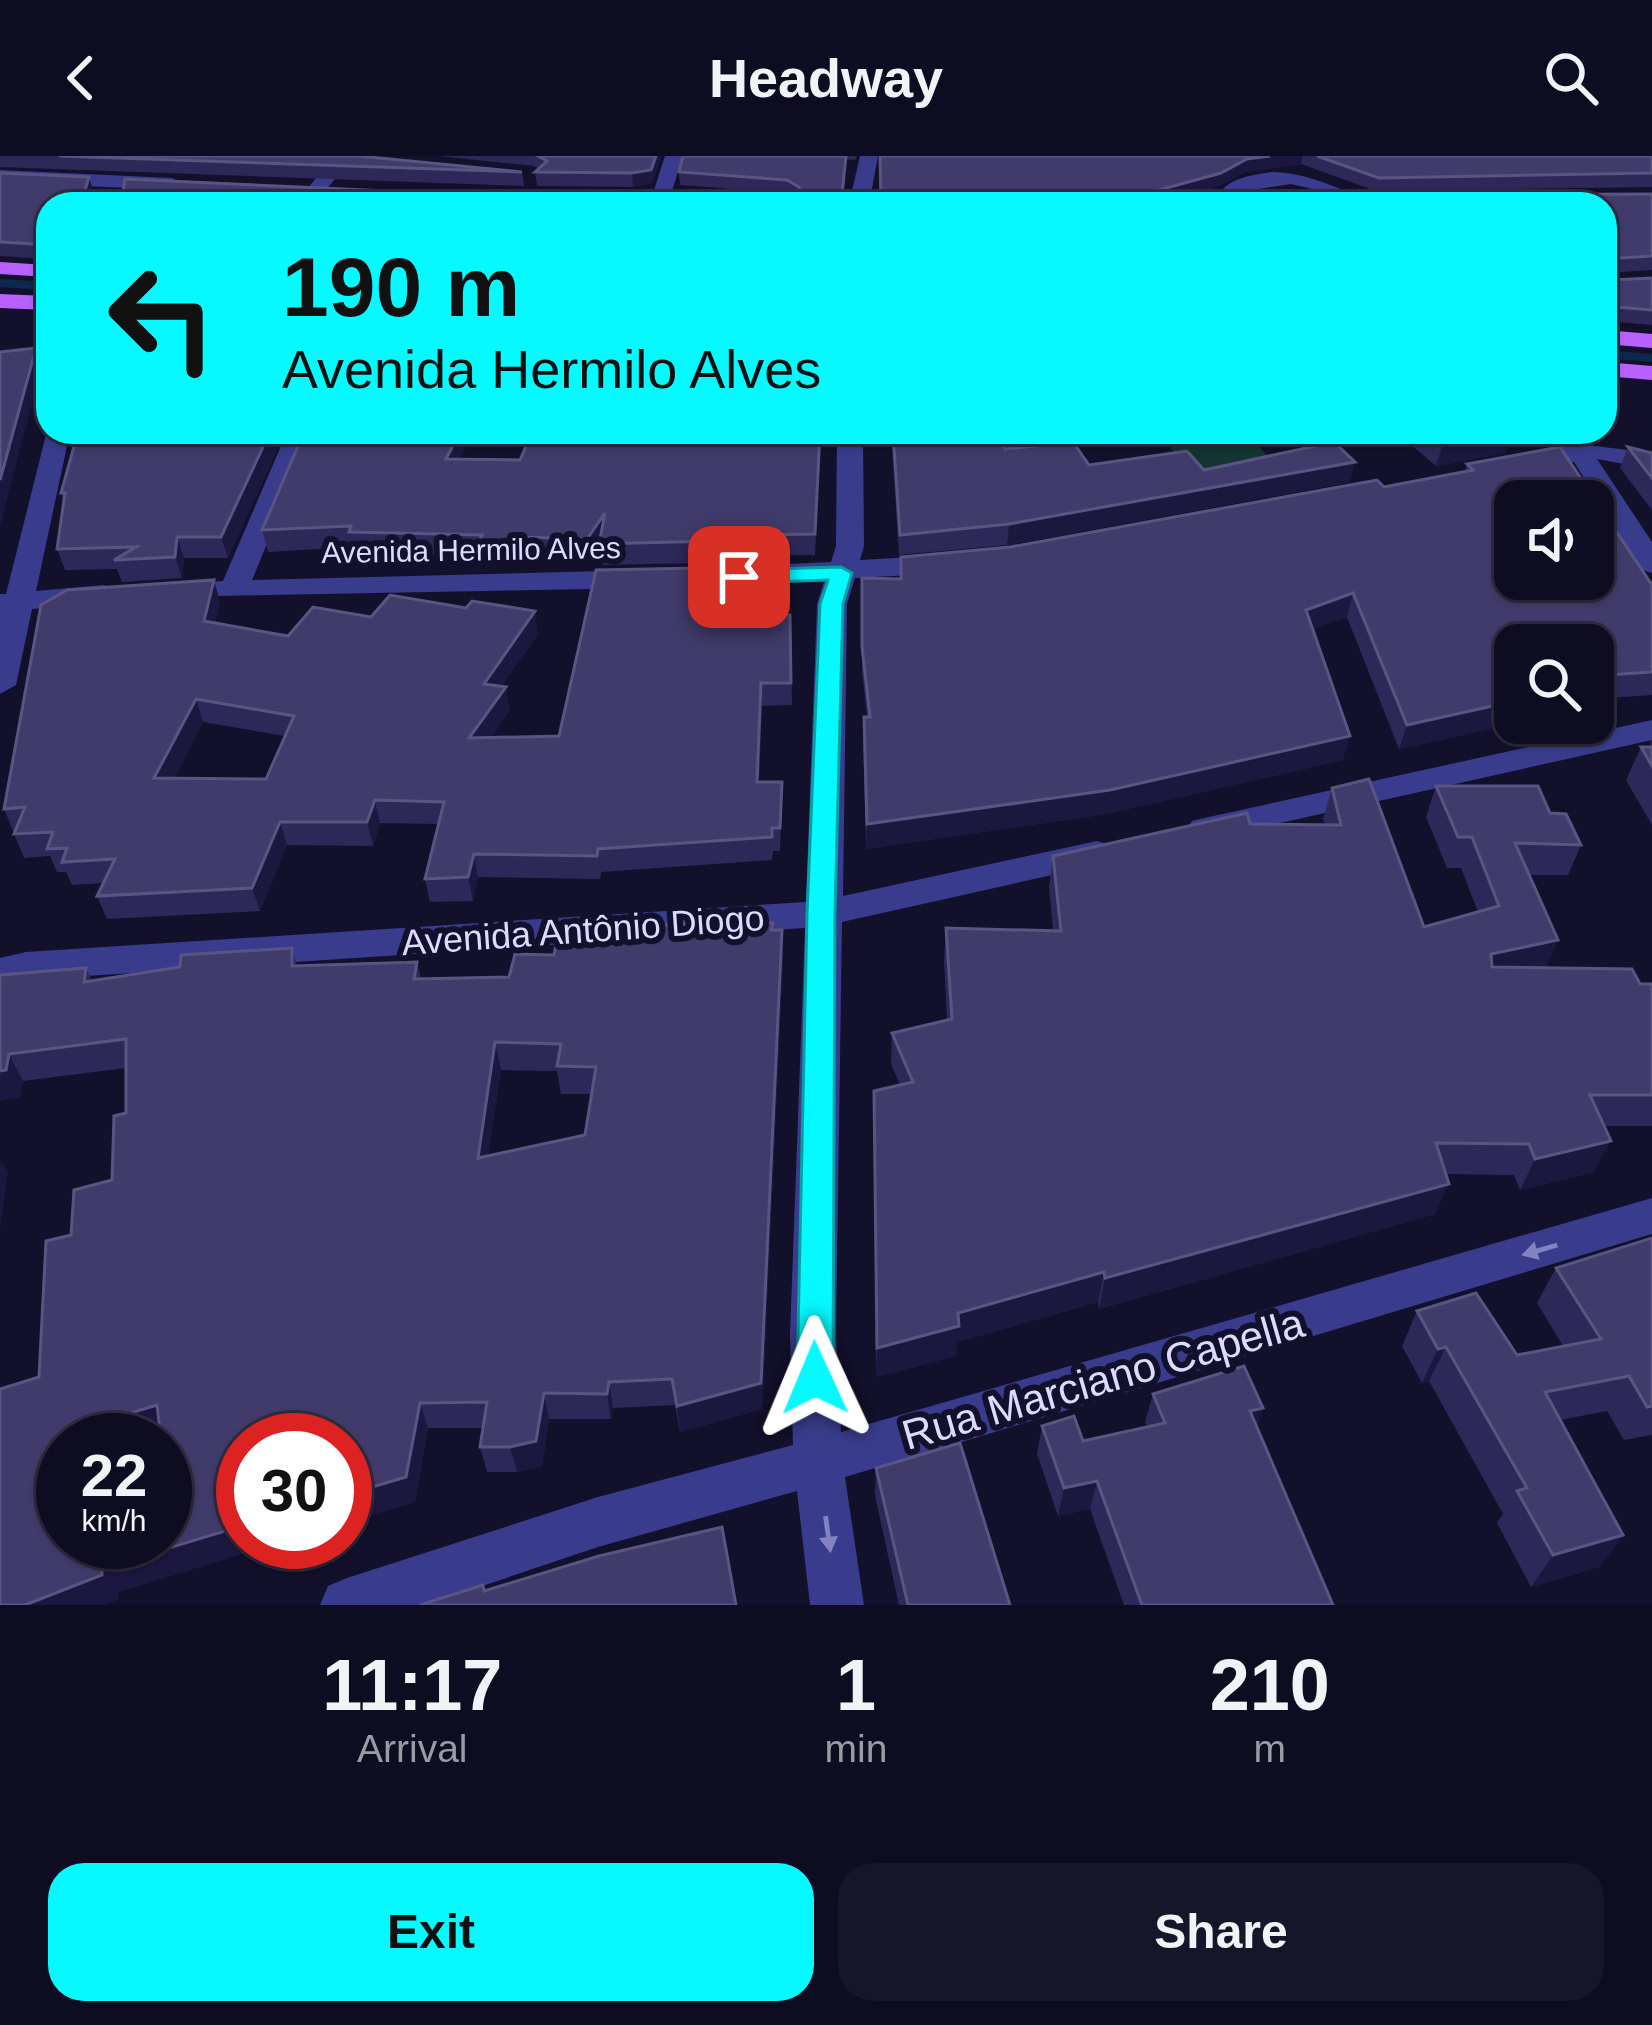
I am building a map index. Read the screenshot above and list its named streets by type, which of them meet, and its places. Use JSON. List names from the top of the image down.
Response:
{
  "streets": {
    "street": ["Avenida Hermilo Alves", "Avenida Antônio Diogo", "Rua Marciano Capella"]
  },
  "one_way": ["Rua Marciano Capella"],
  "page": {
    "header": "Headway",
    "turn": ["190 m", "Avenida Hermilo Alves"],
    "speed": "22 km/h",
    "limit": "30",
    "eta": [
      "11:17",
      "Arrival",
      "1",
      "min",
      "210",
      "m"
    ],
    "buttons": ["Exit", "Share"]
  }
}
